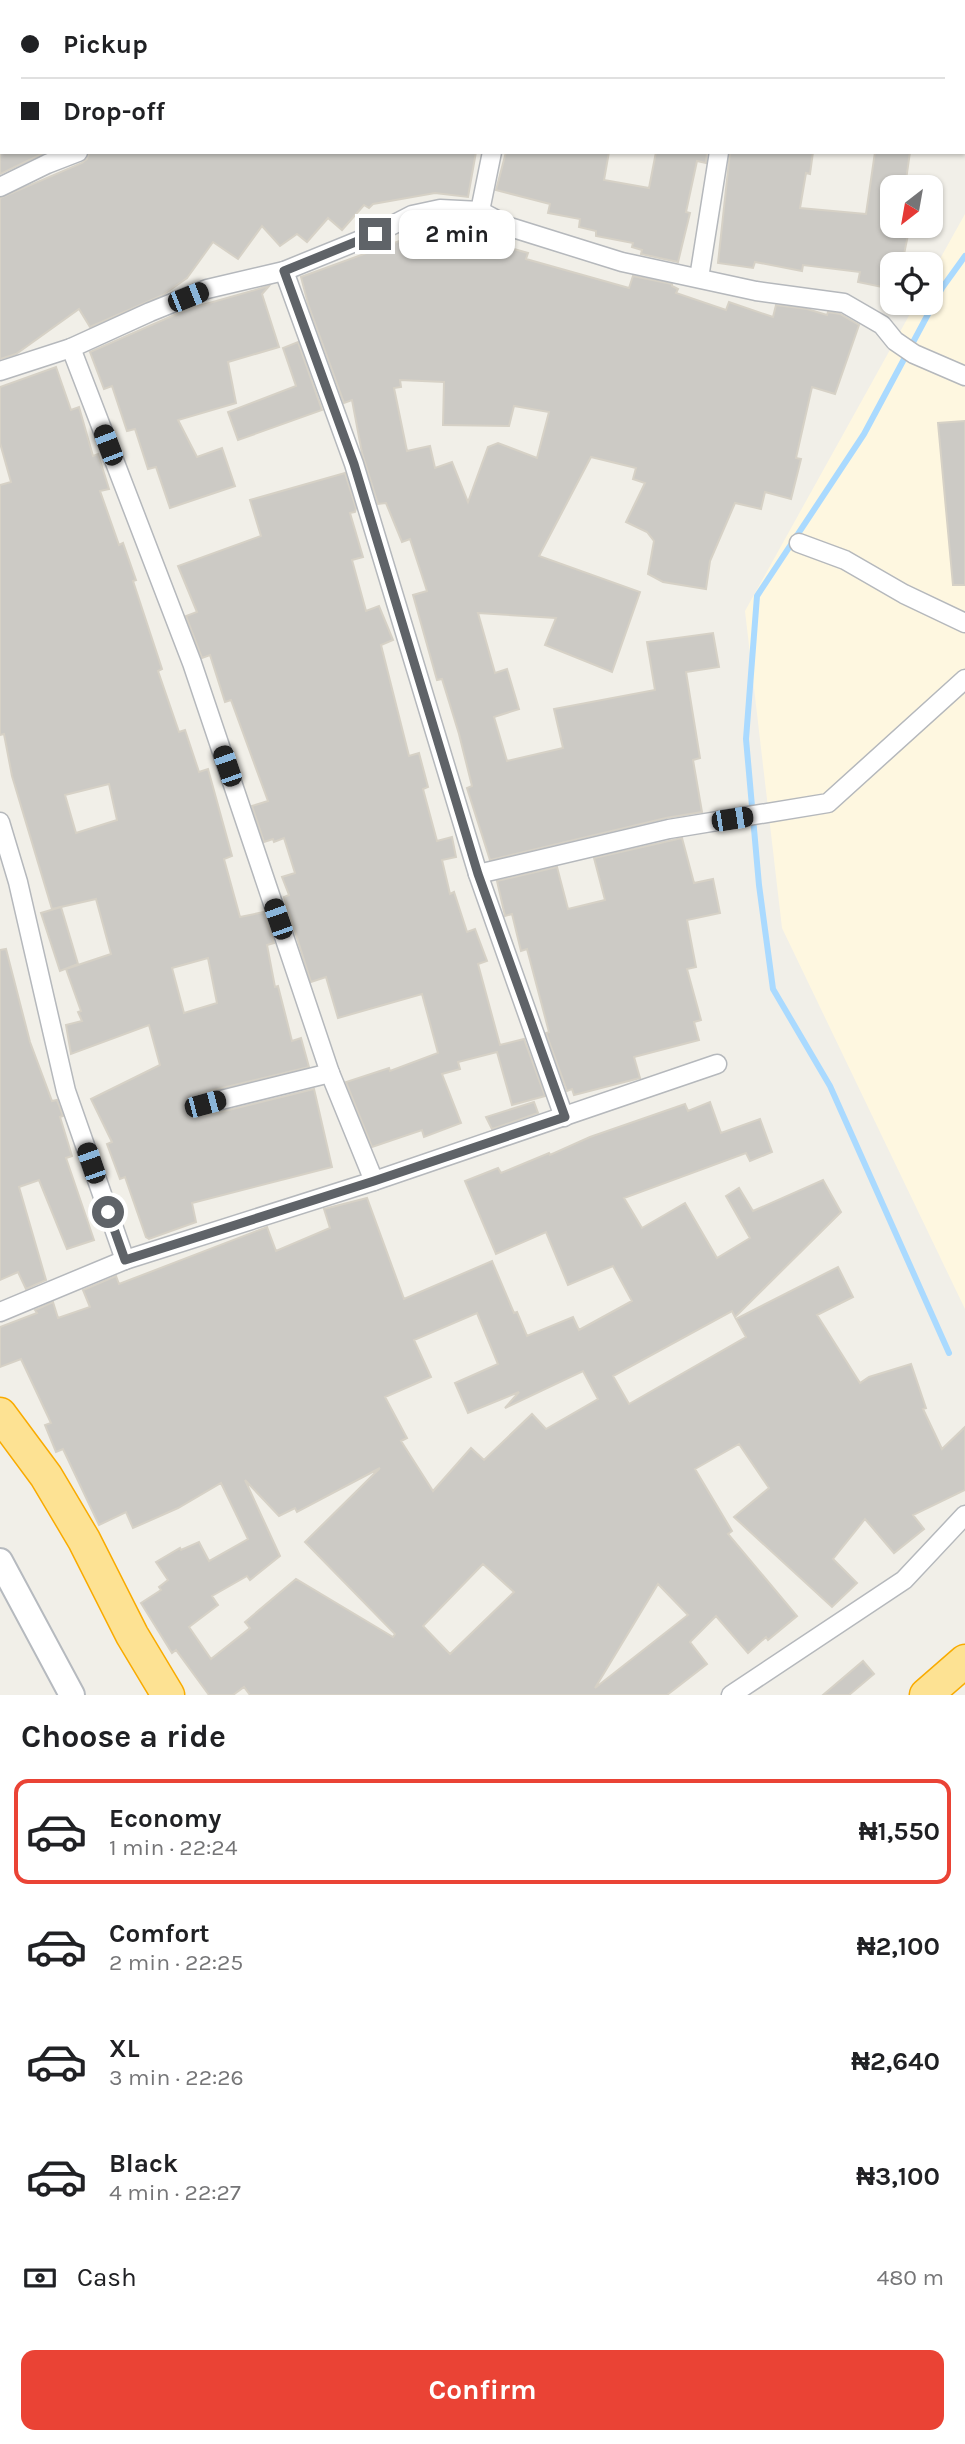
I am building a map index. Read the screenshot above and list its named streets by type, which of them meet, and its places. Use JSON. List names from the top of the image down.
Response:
{
  "north": "bottom left",
  "page": {
    "banner": ["Pickup", "Drop-off"],
    "bubble": "2 min",
    "heading": "Choose a ride",
    "list": [
      {
        "name": "Economy",
        "note": "1 min · 22:24",
        "value": "₦1,550"
      },
      {
        "name": "Comfort",
        "note": "2 min · 22:25",
        "value": "₦2,100"
      },
      {
        "name": "XL",
        "note": "3 min · 22:26",
        "value": "₦2,640"
      },
      {
        "name": "Black",
        "note": "4 min · 22:27",
        "value": "₦3,100"
      }
    ],
    "pay": ["Cash", "480 m"],
    "buttons": "Confirm"
  }
}
